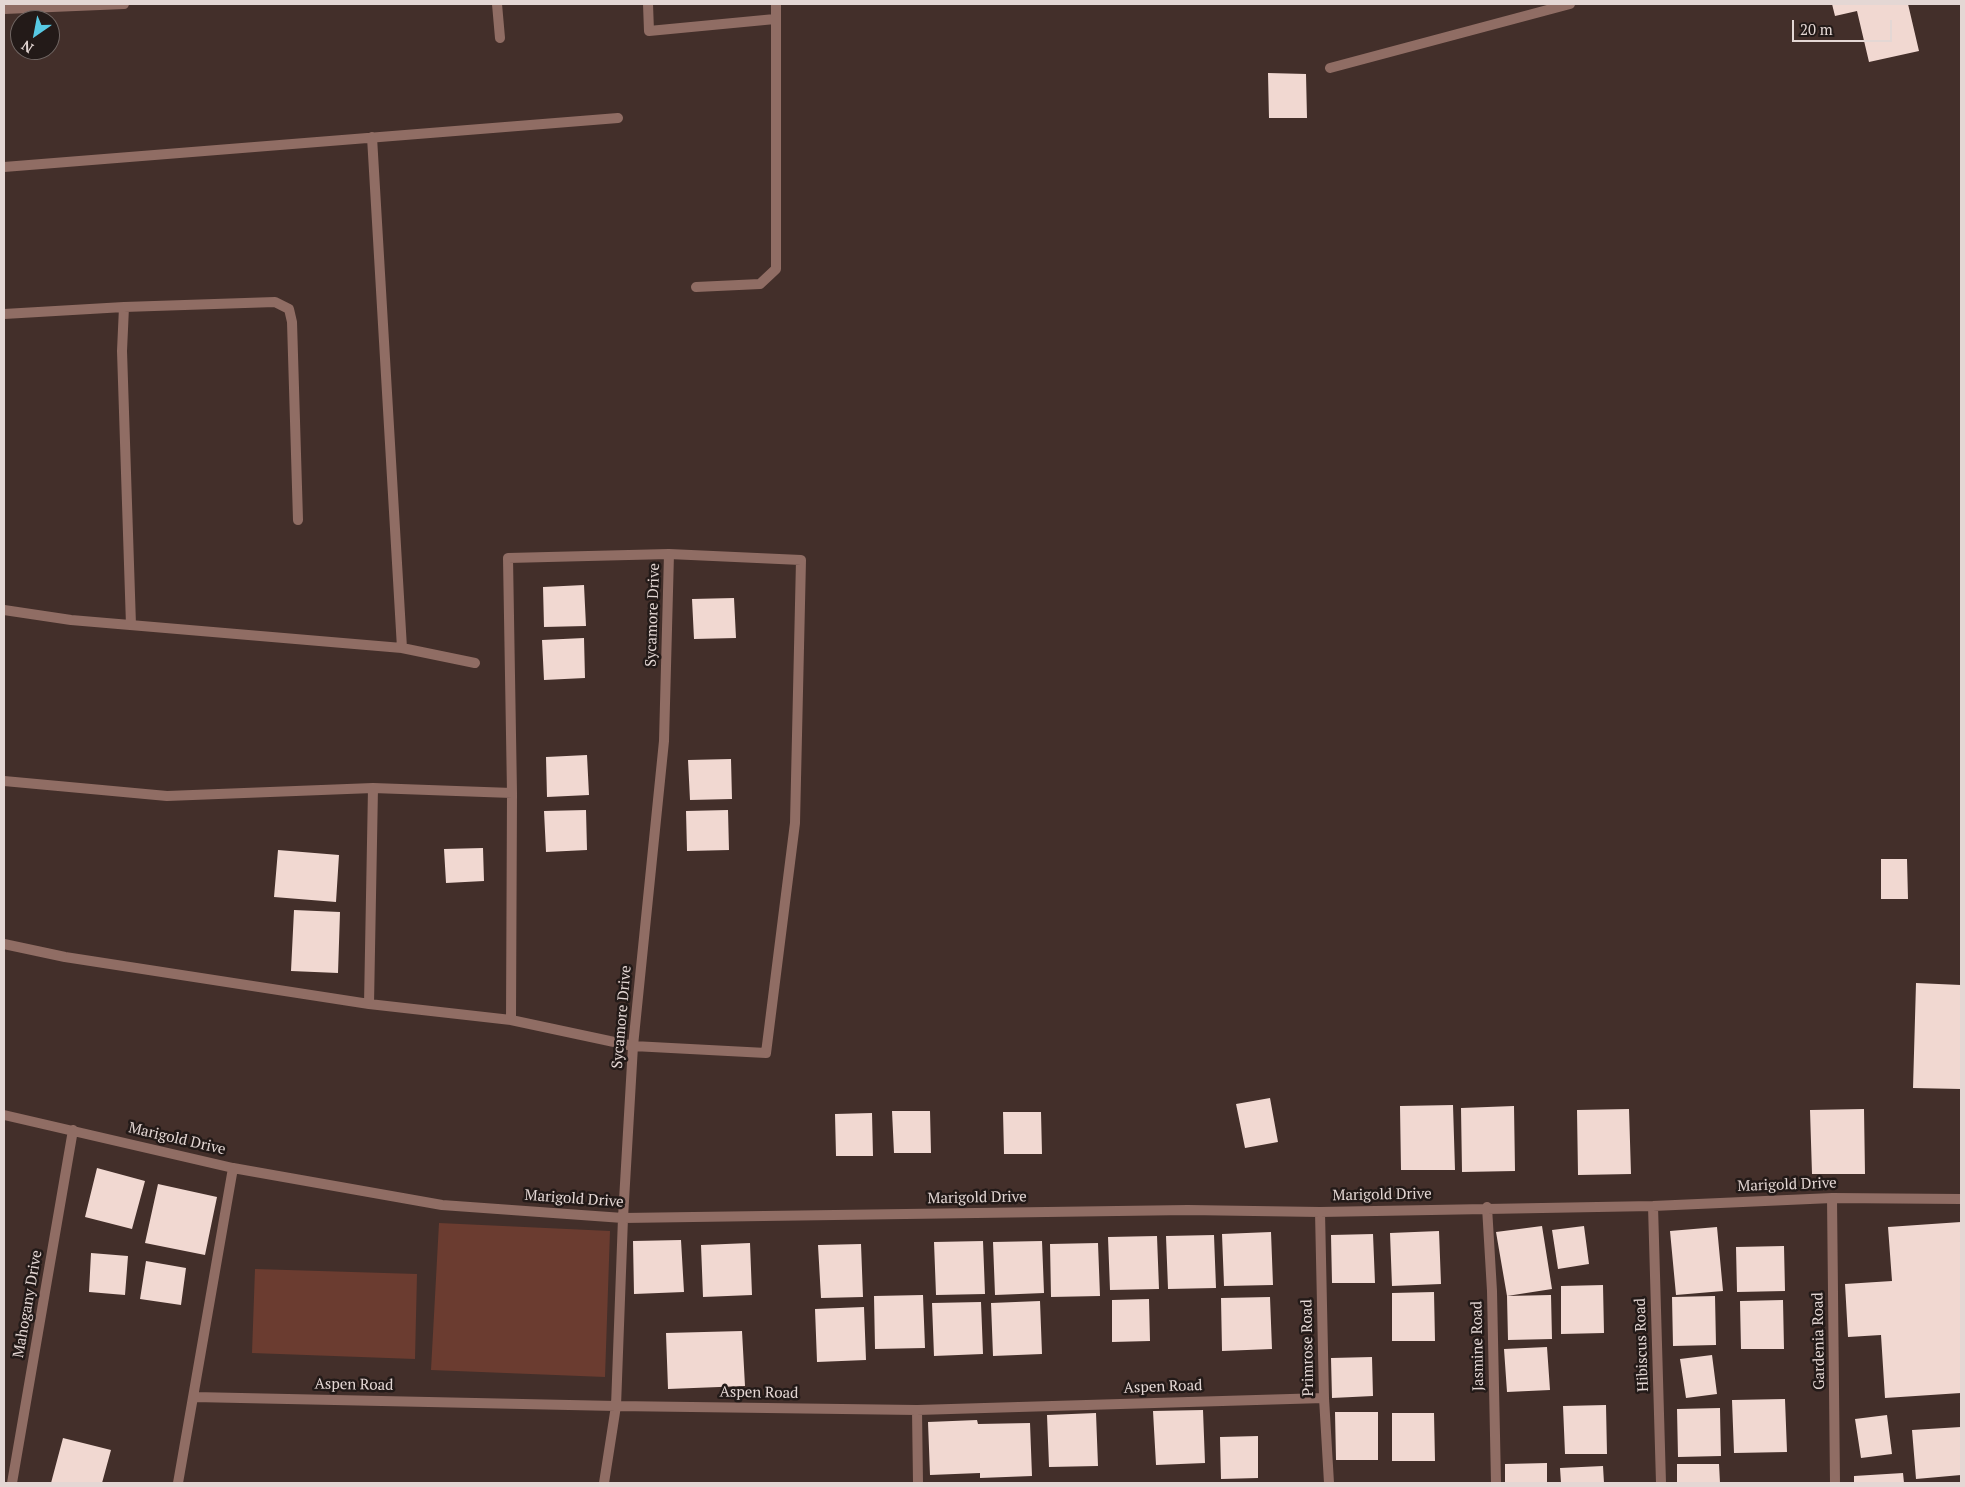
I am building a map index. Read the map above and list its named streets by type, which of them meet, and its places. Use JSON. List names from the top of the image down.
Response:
{
  "streets": {
    "street": [
      "Sycamore Drive",
      "Marigold Drive",
      "Mahogany Drive",
      "Gardenia Road",
      "Hibiscus Road",
      "Jasmine Road",
      "Primrose Road",
      "Aspen Road"
    ]
  },
  "crossings": [
    ["Sycamore Drive", "Marigold Drive"],
    ["Sycamore Drive", "Aspen Road"],
    ["Marigold Drive", "Mahogany Drive"],
    ["Marigold Drive", "Gardenia Road"],
    ["Marigold Drive", "Hibiscus Road"],
    ["Marigold Drive", "Jasmine Road"],
    ["Marigold Drive", "Primrose Road"],
    ["Primrose Road", "Aspen Road"]
  ],
  "scale_bar": "20 m",
  "north": "bottom left"
}
